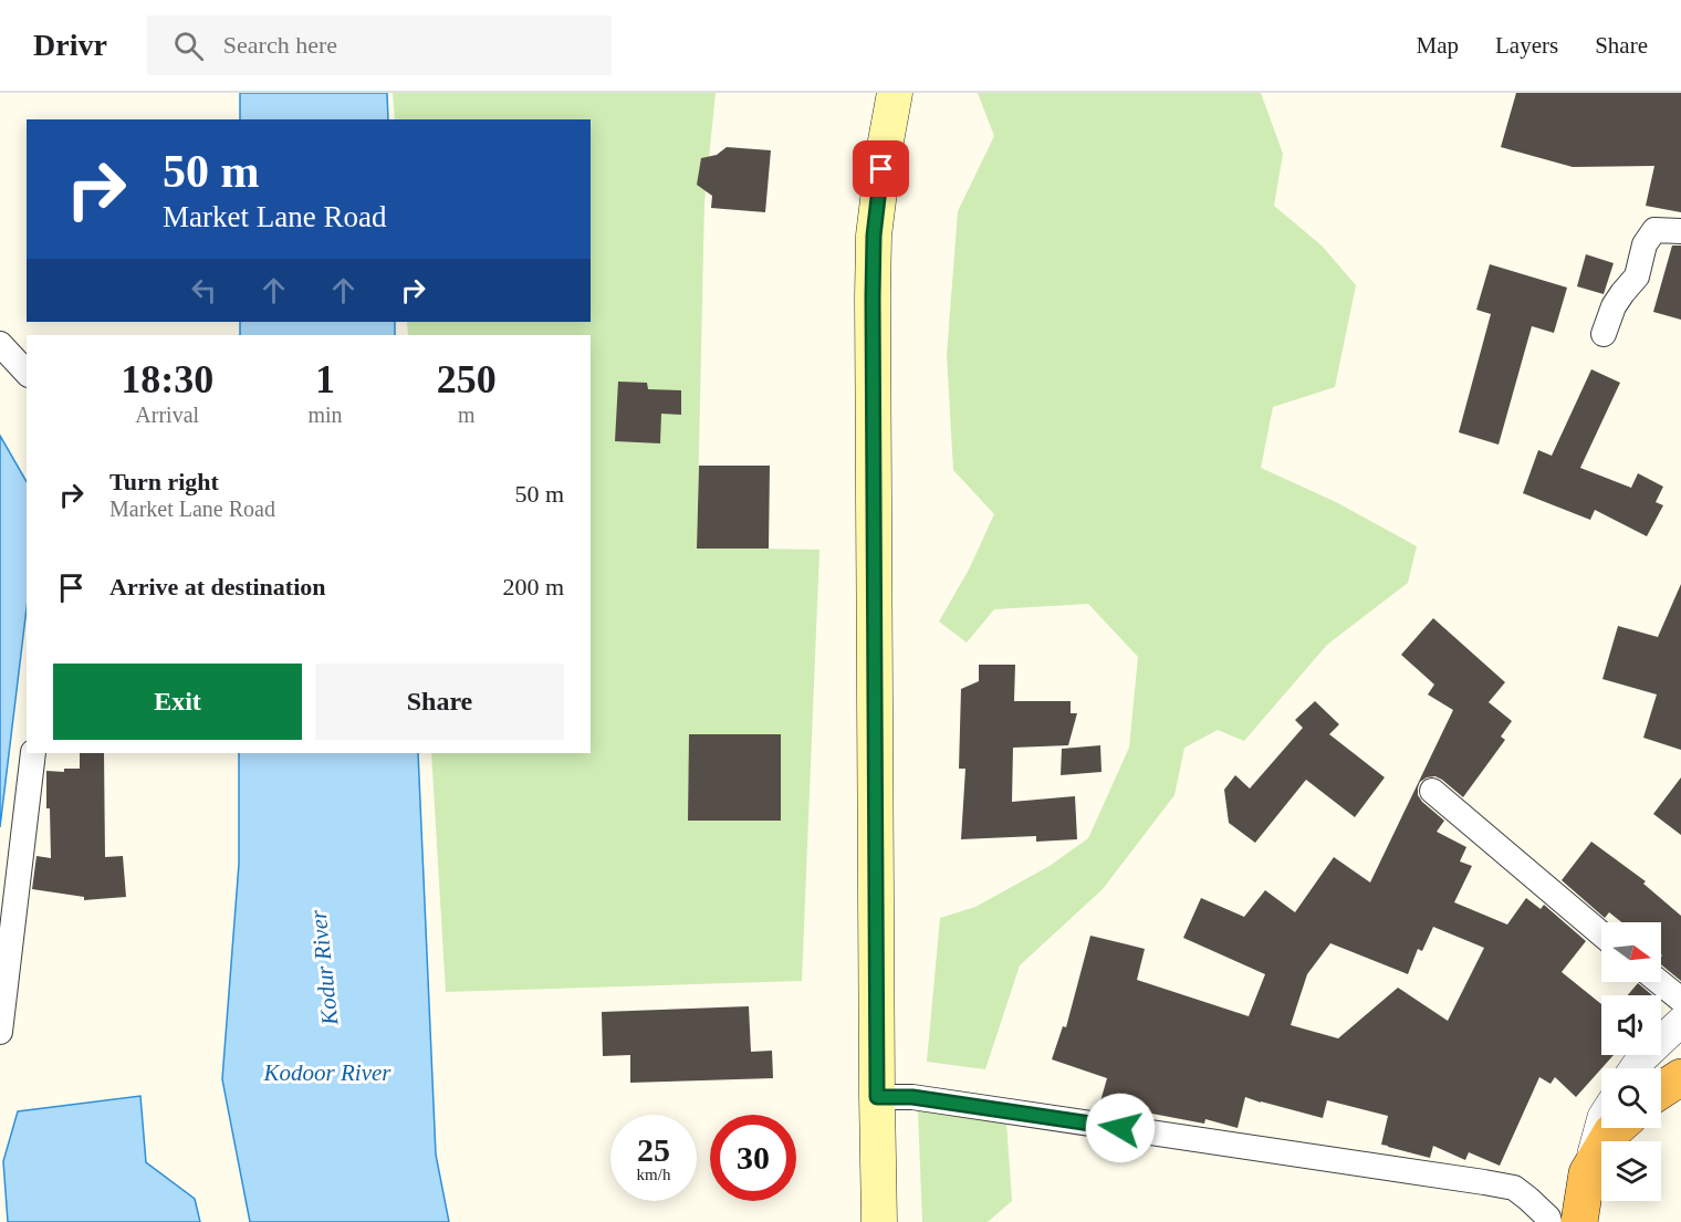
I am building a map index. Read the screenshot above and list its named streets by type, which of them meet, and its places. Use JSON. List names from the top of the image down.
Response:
{
  "water": ["Kodur River", "Kodoor River"],
  "north": "right",
  "page": {
    "header": "Drivr",
    "search": "Search here",
    "nav": ["Map", "Layers", "Share"],
    "turn": ["50 m", "Market Lane Road"],
    "eta": [
      "18:30",
      "Arrival",
      "1",
      "min",
      "250",
      "m"
    ],
    "list": [
      {
        "name": "Turn right",
        "note": "Market Lane Road",
        "value": "50 m"
      },
      {
        "name": "Arrive at destination",
        "value": "200 m"
      }
    ],
    "buttons": ["Exit", "Share"],
    "speed": "25 km/h",
    "limit": "30"
  }
}
